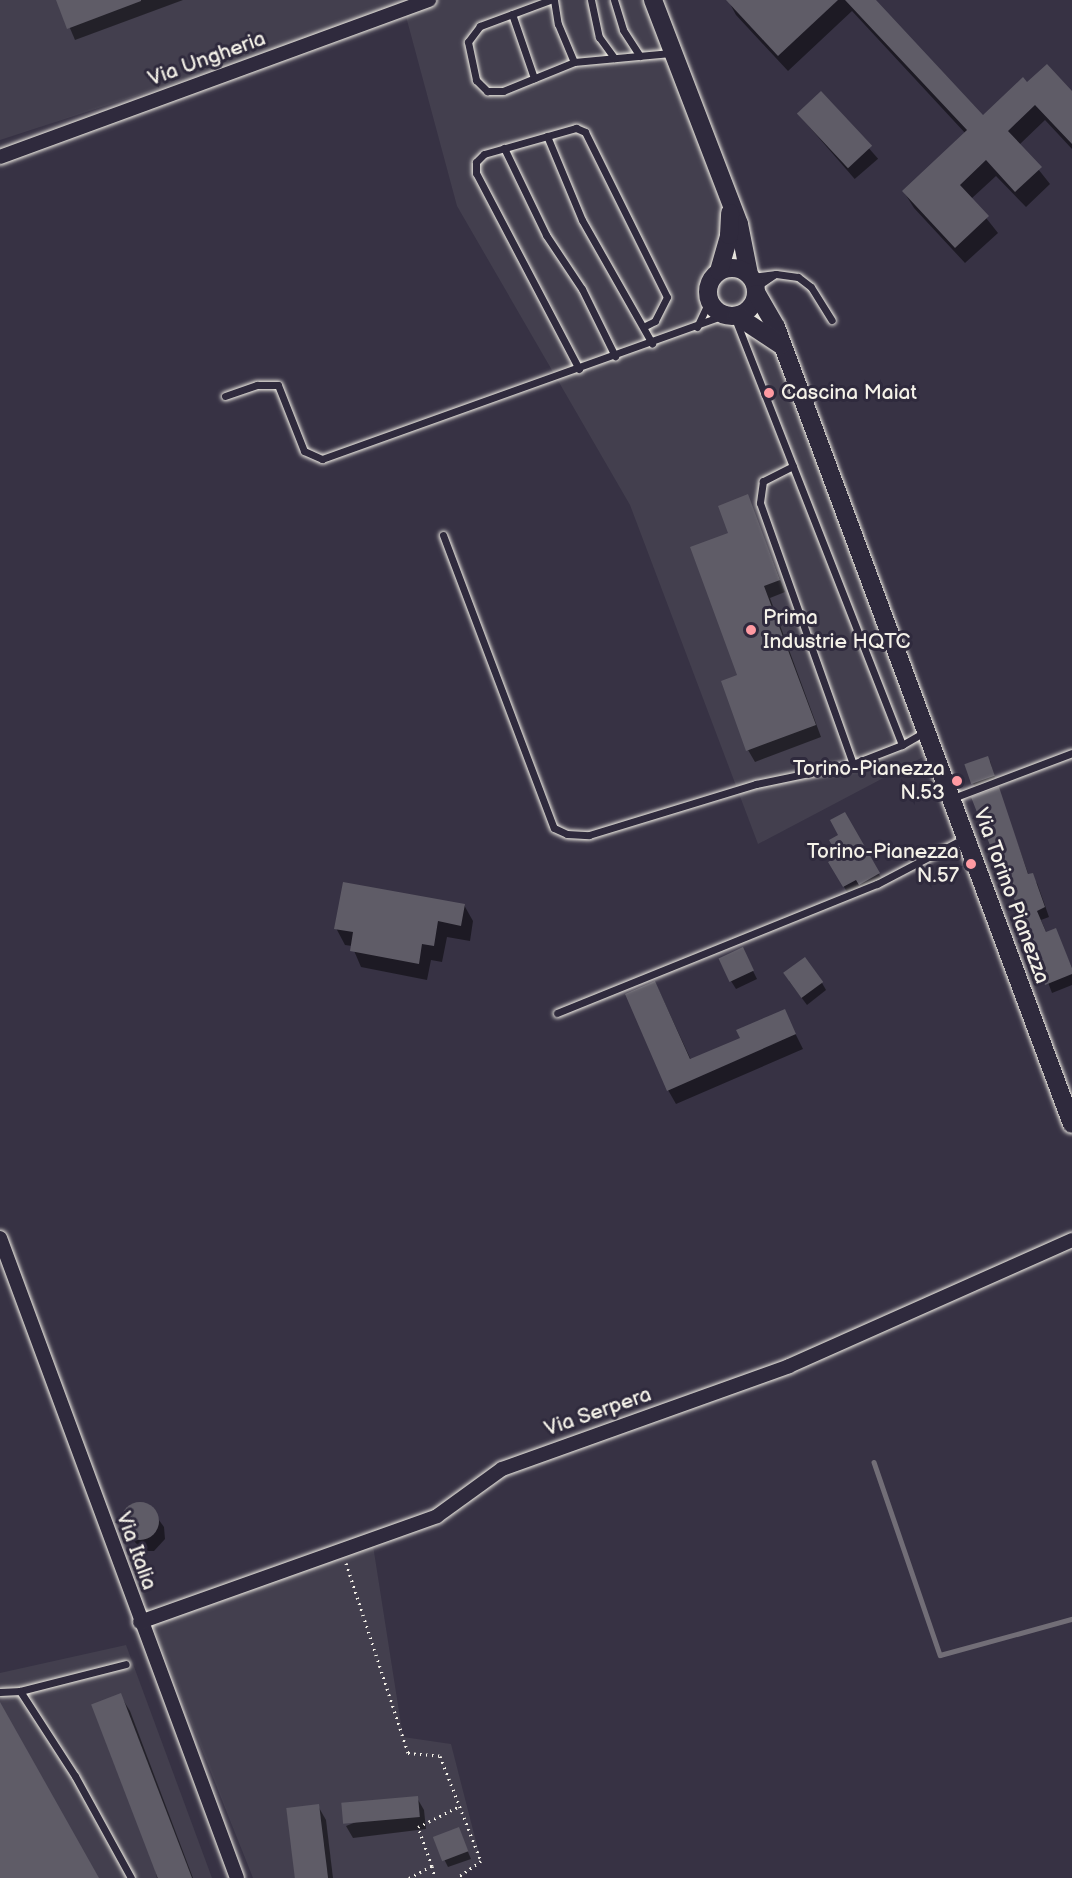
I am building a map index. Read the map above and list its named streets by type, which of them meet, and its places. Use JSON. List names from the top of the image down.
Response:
{
  "streets": {
    "main road": ["Via Torino Pianezza"],
    "street": ["Via Ungheria", "Via Serpera", "Via Italia"]
  },
  "crossings": [
    ["Via Serpera", "Via Italia"]
  ],
  "places": [
    "Cascina Maiat",
    "Prima Industrie HQTC",
    "Torino-Pianezza N.53",
    "Torino-Pianezza N.57"
  ]
}
